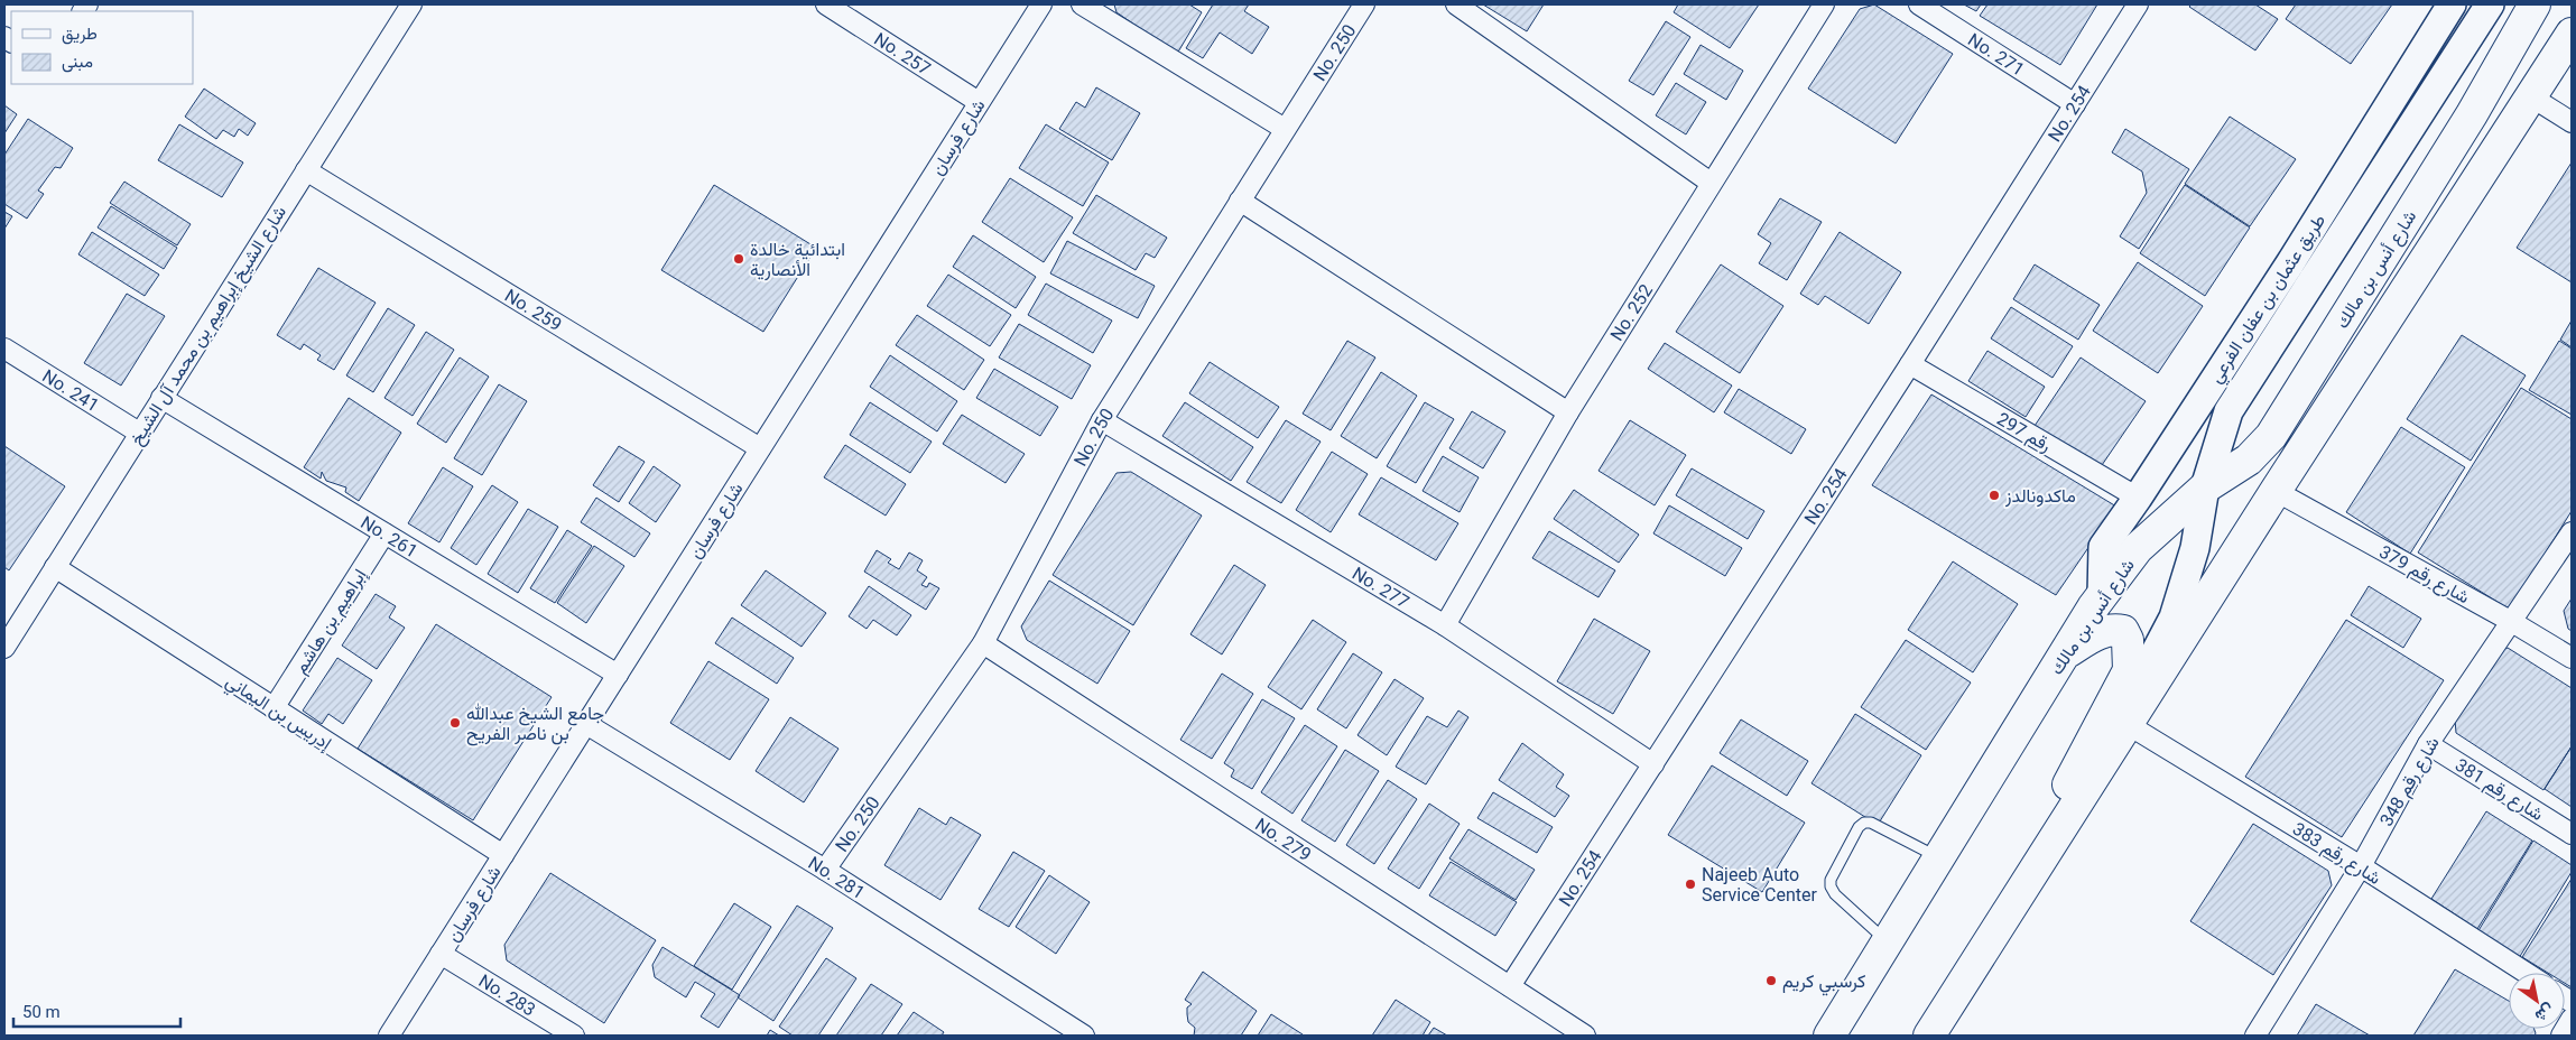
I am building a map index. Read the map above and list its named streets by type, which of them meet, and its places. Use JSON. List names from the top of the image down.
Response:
{
  "streets": {
    "main road": ["شارع أنس بن مالك", "طريق عثمان بن عفان الفرعي"],
    "street": [
      "No. 250",
      "No. 257",
      "No. 271",
      "No. 254",
      "شارع فرسان",
      "No. 259",
      "No. 252",
      "شارع الشيخ إبراهيم بن محمد آل الشيخ",
      "No. 241",
      "رقم 297",
      "No. 261",
      "شارع رقم 379",
      "No. 277",
      "إبراهيم بن هاشم",
      "إدريس بن اليماني",
      "شارع رقم 348",
      "شارع رقم 381",
      "No. 279",
      "شارع رقم 383",
      "No. 281",
      "No. 283"
    ]
  },
  "crossings": [
    ["No. 250", "No. 277"],
    ["No. 250", "No. 279"],
    ["No. 250", "No. 281"],
    ["No. 257", "شارع فرسان"],
    ["No. 271", "No. 254"],
    ["No. 254", "رقم 297"],
    ["No. 254", "No. 277"],
    ["No. 254", "No. 279"],
    ["شارع فرسان", "No. 259"],
    ["شارع فرسان", "No. 261"],
    ["شارع فرسان", "إدريس بن اليماني"],
    ["شارع فرسان", "No. 281"],
    ["شارع فرسان", "No. 283"],
    ["شارع أنس بن مالك", "طريق عثمان بن عفان الفرعي"],
    ["شارع أنس بن مالك", "شارع رقم 379"],
    ["شارع أنس بن مالك", "شارع رقم 383"],
    ["طريق عثمان بن عفان الفرعي", "رقم 297"],
    ["No. 259", "شارع الشيخ إبراهيم بن محمد آل الشيخ"],
    ["No. 252", "No. 277"],
    ["شارع الشيخ إبراهيم بن محمد آل الشيخ", "No. 241"],
    ["شارع الشيخ إبراهيم بن محمد آل الشيخ", "No. 261"],
    ["شارع الشيخ إبراهيم بن محمد آل الشيخ", "إدريس بن اليماني"],
    ["No. 261", "إبراهيم بن هاشم"],
    ["شارع رقم 379", "شارع رقم 348"],
    ["إبراهيم بن هاشم", "إدريس بن اليماني"],
    ["شارع رقم 348", "شارع رقم 381"],
    ["شارع رقم 348", "شارع رقم 383"]
  ],
  "places": [
    "ابتدائية خالدة الأنصارية",
    "ماكدونالدز",
    "جامع الشيخ عبدالله بن ناصر الفريح",
    "Najeeb Auto Service Center",
    "كرسبي كريم"
  ],
  "legend": ["طريق", "مبنى"],
  "scale_bar": "50 m",
  "north": "bottom right"
}
